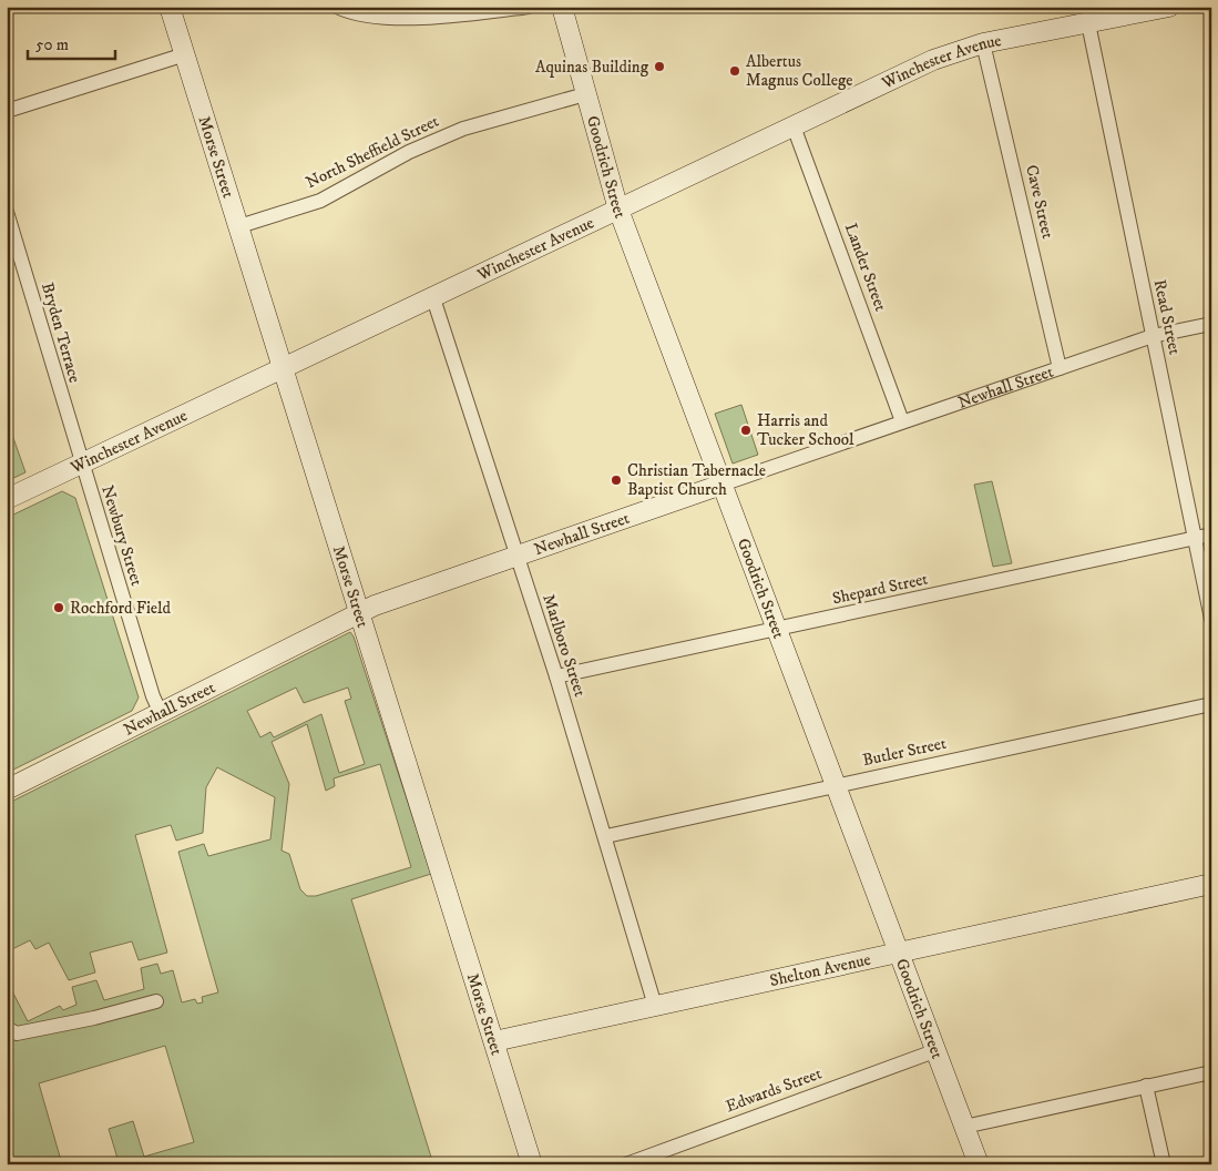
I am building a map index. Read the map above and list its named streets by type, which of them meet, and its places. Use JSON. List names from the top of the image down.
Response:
{
  "streets": {
    "street": [
      "Winchester Avenue",
      "North Sheffield Street",
      "Morse Street",
      "Goodrich Street",
      "Cave Street",
      "Lander Street",
      "Read Street",
      "Bryden Terrace",
      "Newhall Street",
      "Newbury Street",
      "Shepard Street",
      "Marlboro Street",
      "Butler Street",
      "Shelton Avenue",
      "Edwards Street"
    ]
  },
  "crossings": [
    ["Winchester Avenue", "Morse Street"],
    ["Winchester Avenue", "Goodrich Street"],
    ["Winchester Avenue", "Cave Street"],
    ["Winchester Avenue", "Lander Street"],
    ["Winchester Avenue", "Read Street"],
    ["Winchester Avenue", "Bryden Terrace"],
    ["Winchester Avenue", "Newbury Street"],
    ["Winchester Avenue", "Marlboro Street"],
    ["North Sheffield Street", "Morse Street"],
    ["North Sheffield Street", "Goodrich Street"],
    ["Morse Street", "Newhall Street"],
    ["Morse Street", "Shelton Avenue"],
    ["Goodrich Street", "Newhall Street"],
    ["Goodrich Street", "Shepard Street"],
    ["Goodrich Street", "Butler Street"],
    ["Goodrich Street", "Shelton Avenue"],
    ["Goodrich Street", "Edwards Street"],
    ["Cave Street", "Newhall Street"],
    ["Lander Street", "Newhall Street"],
    ["Read Street", "Newhall Street"],
    ["Read Street", "Shepard Street"],
    ["Bryden Terrace", "Newbury Street"],
    ["Newhall Street", "Newbury Street"],
    ["Newhall Street", "Marlboro Street"],
    ["Shepard Street", "Marlboro Street"],
    ["Marlboro Street", "Butler Street"],
    ["Marlboro Street", "Shelton Avenue"]
  ],
  "places": [
    "Aquinas Building",
    "Albertus Magnus College",
    "Harris and Tucker School",
    "Christian Tabernacle Baptist Church",
    "Rochford Field"
  ],
  "scale_bar": "50 m"
}
